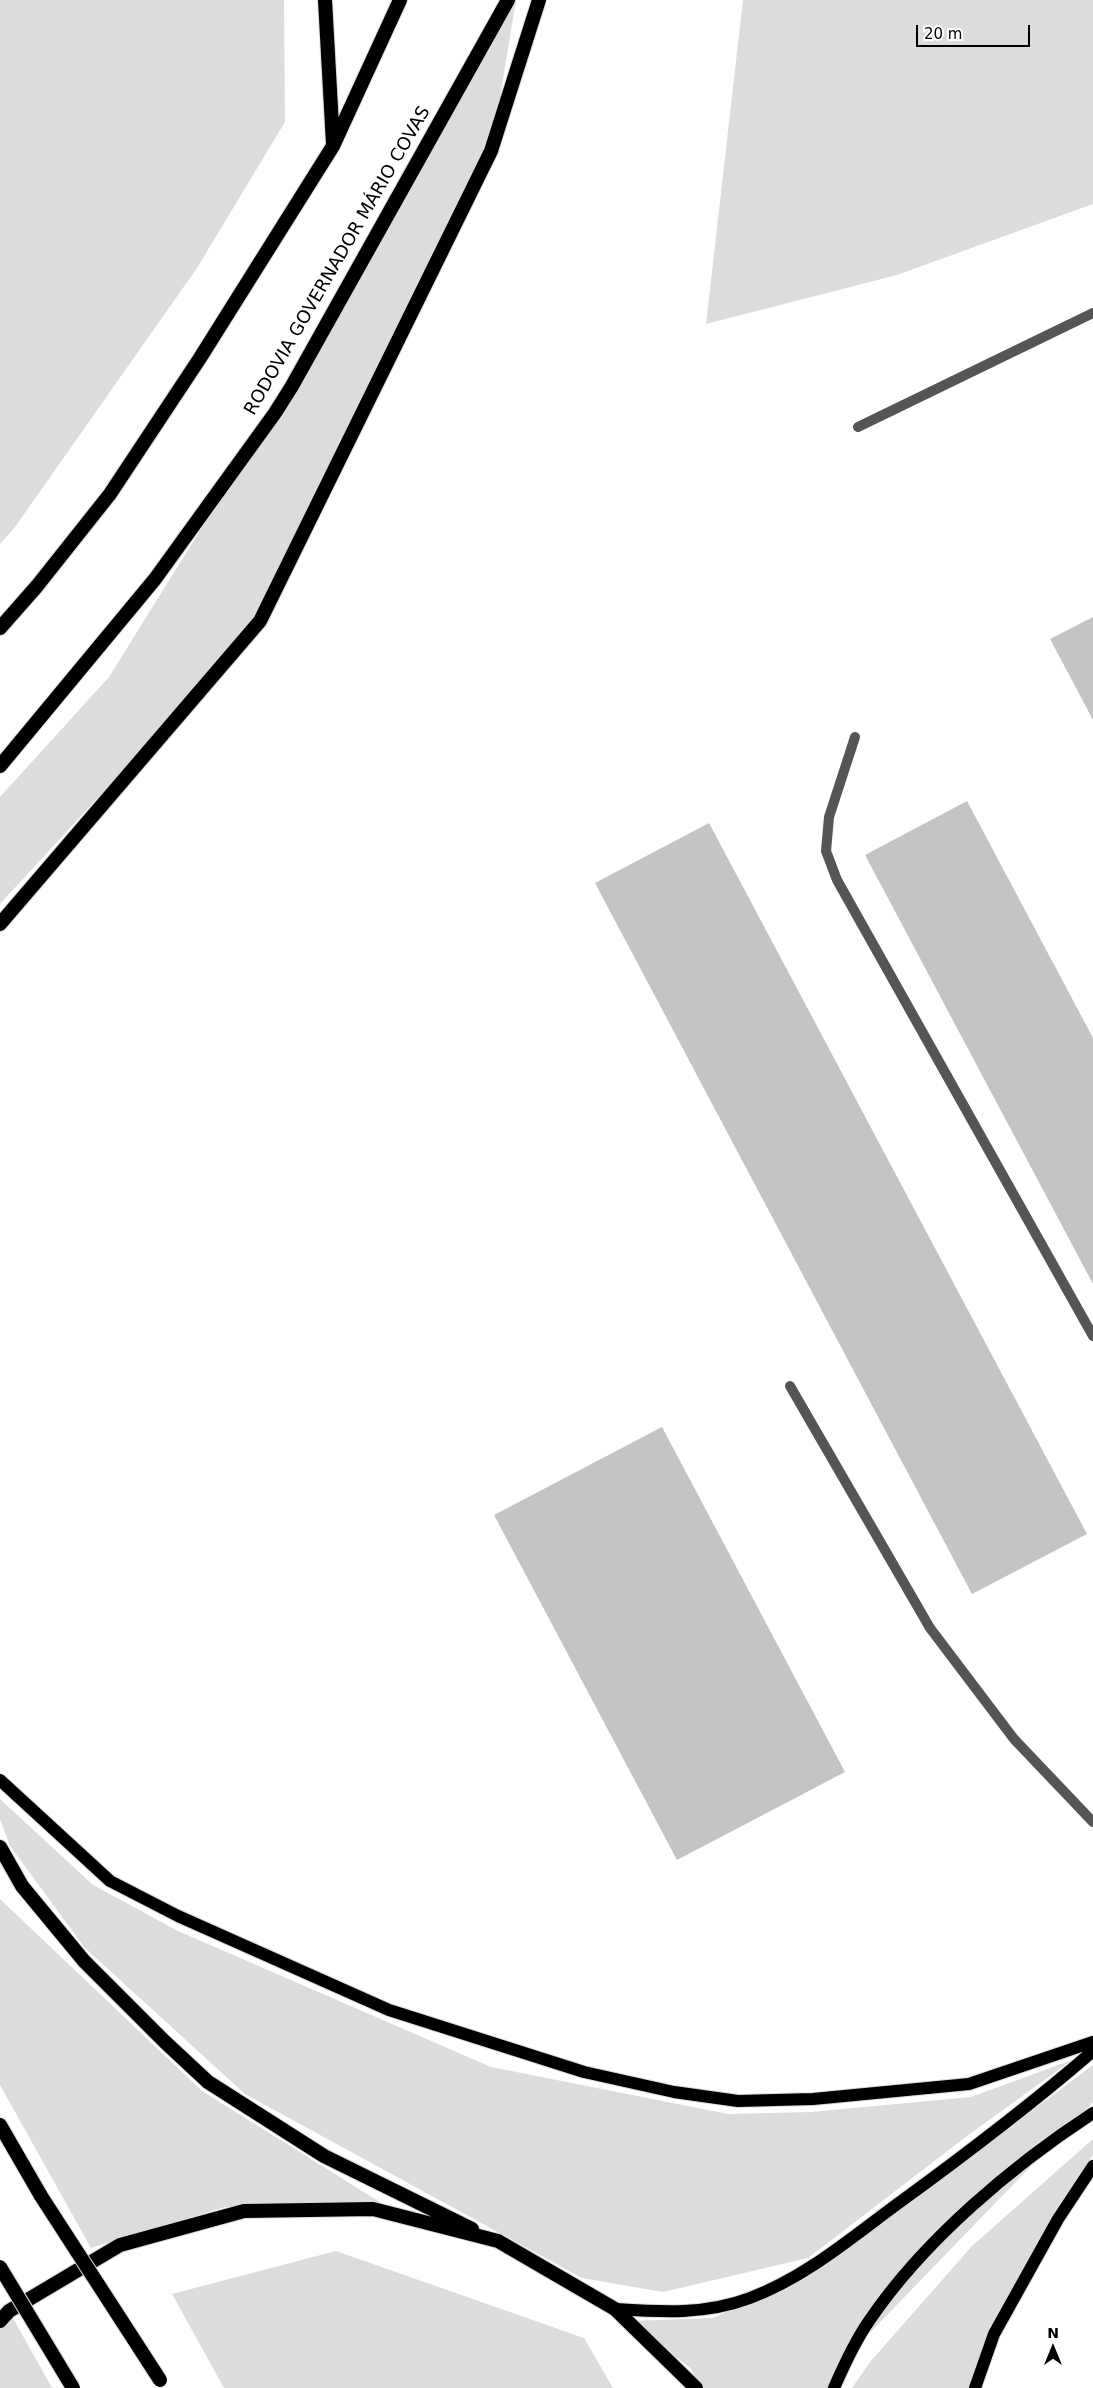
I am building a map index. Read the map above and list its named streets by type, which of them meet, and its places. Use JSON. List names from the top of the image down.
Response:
{
  "streets": {
    "highway": ["RODOVIA GOVERNADOR MÁRIO COVAS"]
  },
  "scale_bar": "20 m",
  "north": "top"
}
